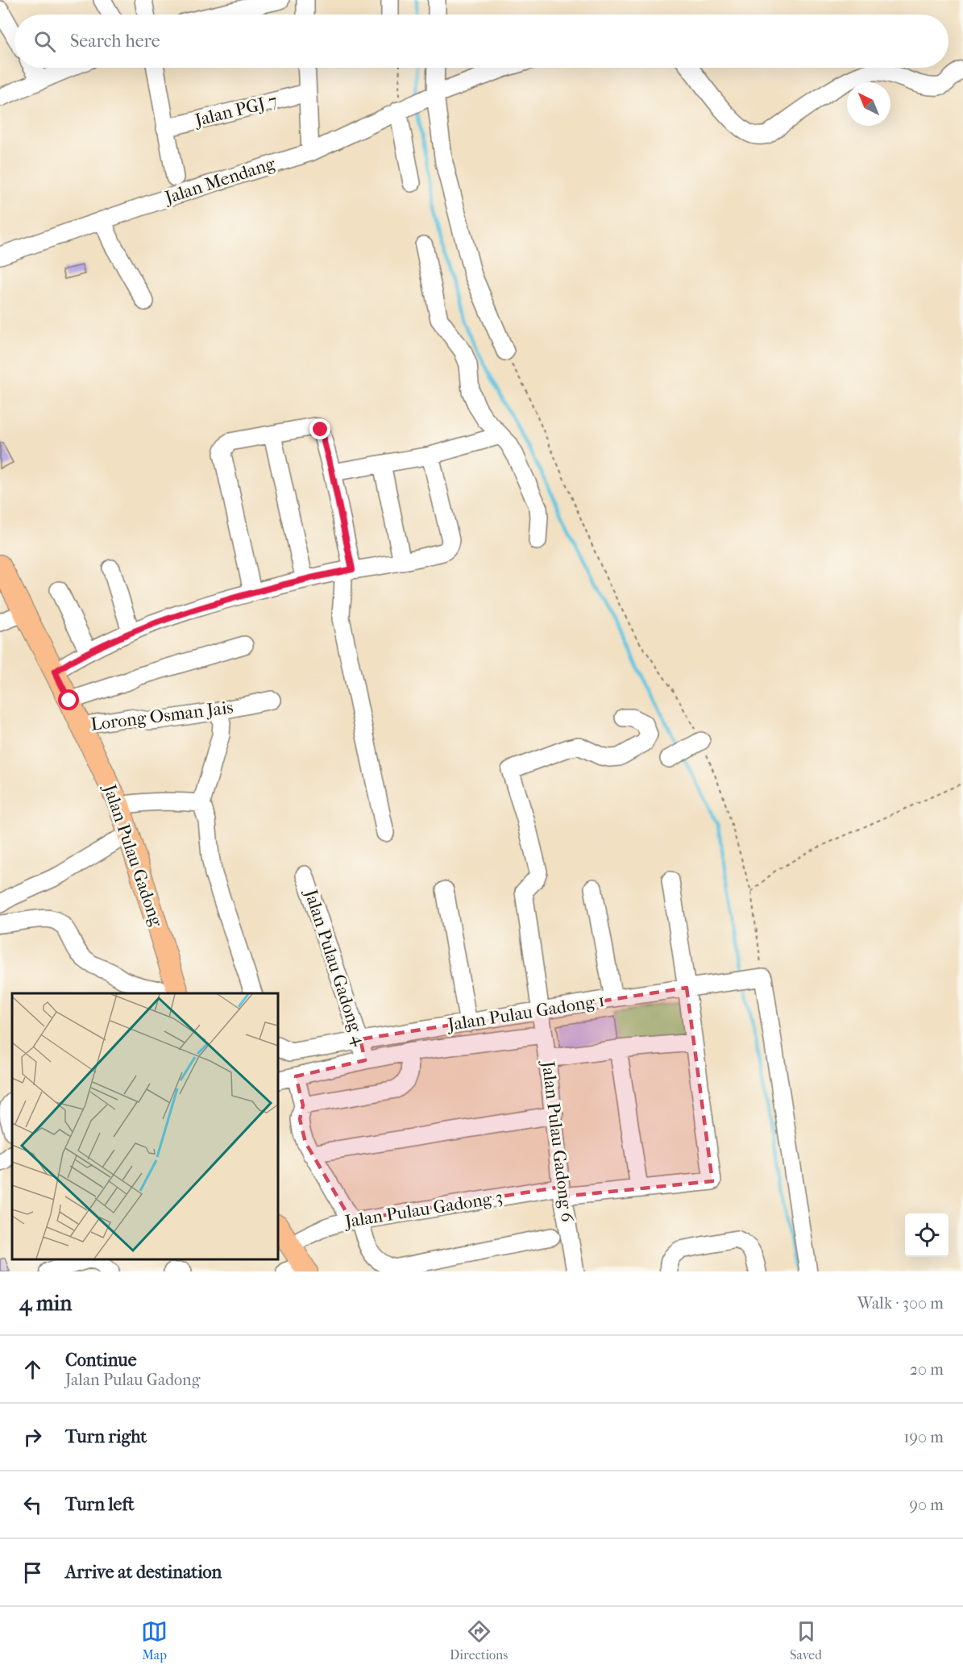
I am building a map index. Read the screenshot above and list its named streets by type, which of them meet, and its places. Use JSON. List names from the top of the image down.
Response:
{
  "streets": {
    "main road": ["Jalan Pulau Gadong"],
    "street": [
      "Jalan PGJ 7",
      "Jalan Mendang",
      "Lorong Osman Jais",
      "Jalan Pulau Gadong 4",
      "Jalan Pulau Gadong 1",
      "Jalan Pulau Gadong 6",
      "Jalan Pulau Gadong 3"
    ]
  },
  "crossings": [
    ["Lorong Osman Jais", "Jalan Pulau Gadong"],
    ["Jalan Pulau Gadong 4", "Jalan Pulau Gadong 1"],
    ["Jalan Pulau Gadong 1", "Jalan Pulau Gadong 6"],
    ["Jalan Pulau Gadong 6", "Jalan Pulau Gadong 3"]
  ],
  "north": "top left",
  "page": {
    "search": "Search here",
    "heading": ["4 min", "Walk · 300 m"],
    "list": [
      ["Continue", "Jalan Pulau Gadong", "20 m"],
      ["Turn right", "190 m"],
      ["Turn left", "90 m"],
      "Arrive at destination"
    ],
    "nav": ["Map", "Directions", "Saved"]
  }
}
